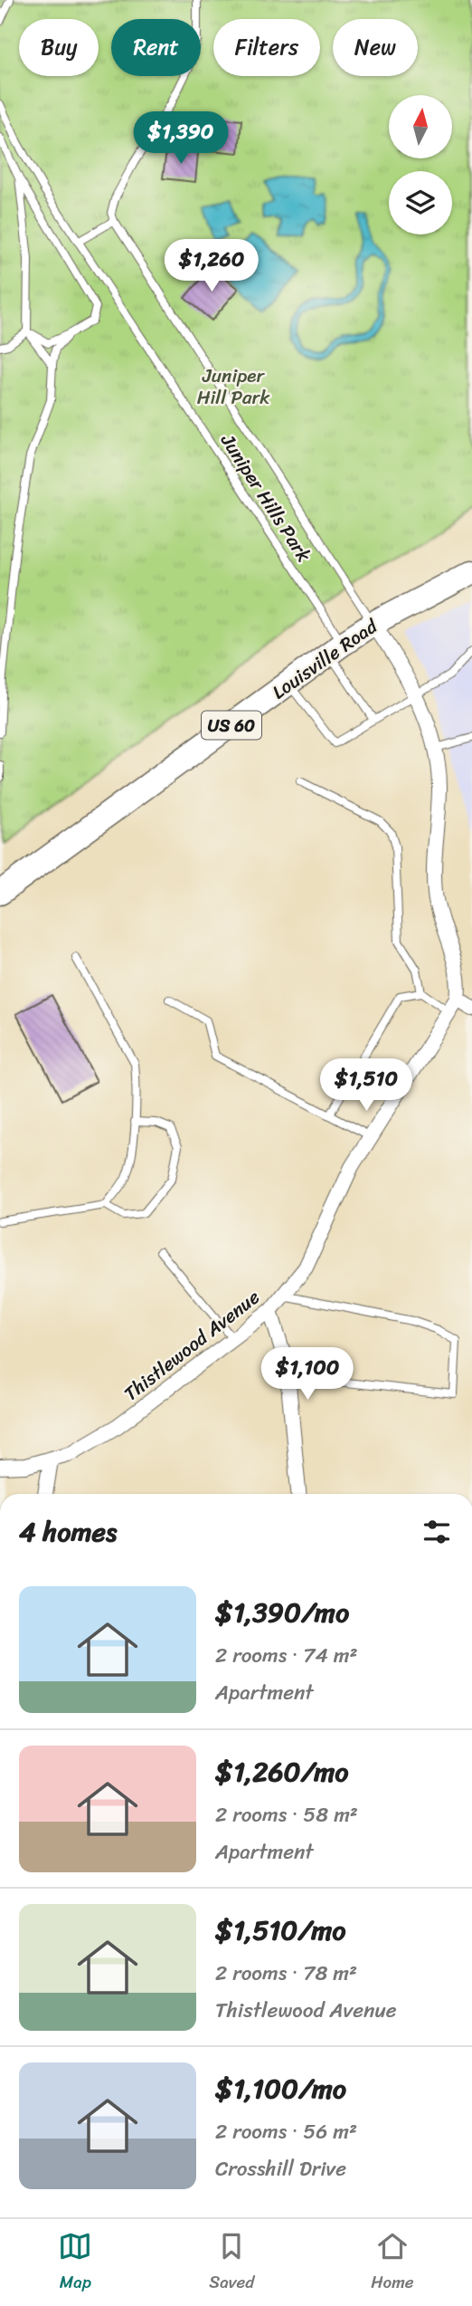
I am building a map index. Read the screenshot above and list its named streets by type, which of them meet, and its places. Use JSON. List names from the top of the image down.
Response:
{
  "streets": {
    "main road": ["Louisville Road", "US 60"],
    "street": ["Thistlewood Avenue"],
    "lane": ["Juniper Hills Park"]
  },
  "crossings": [
    ["Juniper Hills Park", "Louisville Road"]
  ],
  "parks": ["Juniper Hill Park"],
  "north": "top",
  "page": {
    "chip": [
      "Buy",
      "Rent",
      "Filters",
      "New"
    ],
    "price": [
      "$1,390",
      "$1,260",
      "$1,510",
      "$1,100"
    ],
    "heading": "4 homes",
    "list": [
      {
        "name": "$1,390/mo",
        "note": "2 rooms · 74 m² · Apartment"
      },
      {
        "name": "$1,260/mo",
        "note": "2 rooms · 58 m² · Apartment"
      },
      {
        "name": "$1,510/mo",
        "note": "2 rooms · 78 m² · Thistlewood Avenue"
      },
      {
        "name": "$1,100/mo",
        "note": "2 rooms · 56 m² · Crosshill Drive"
      }
    ],
    "tabs": ["Map", "Saved", "Home"]
  }
}
